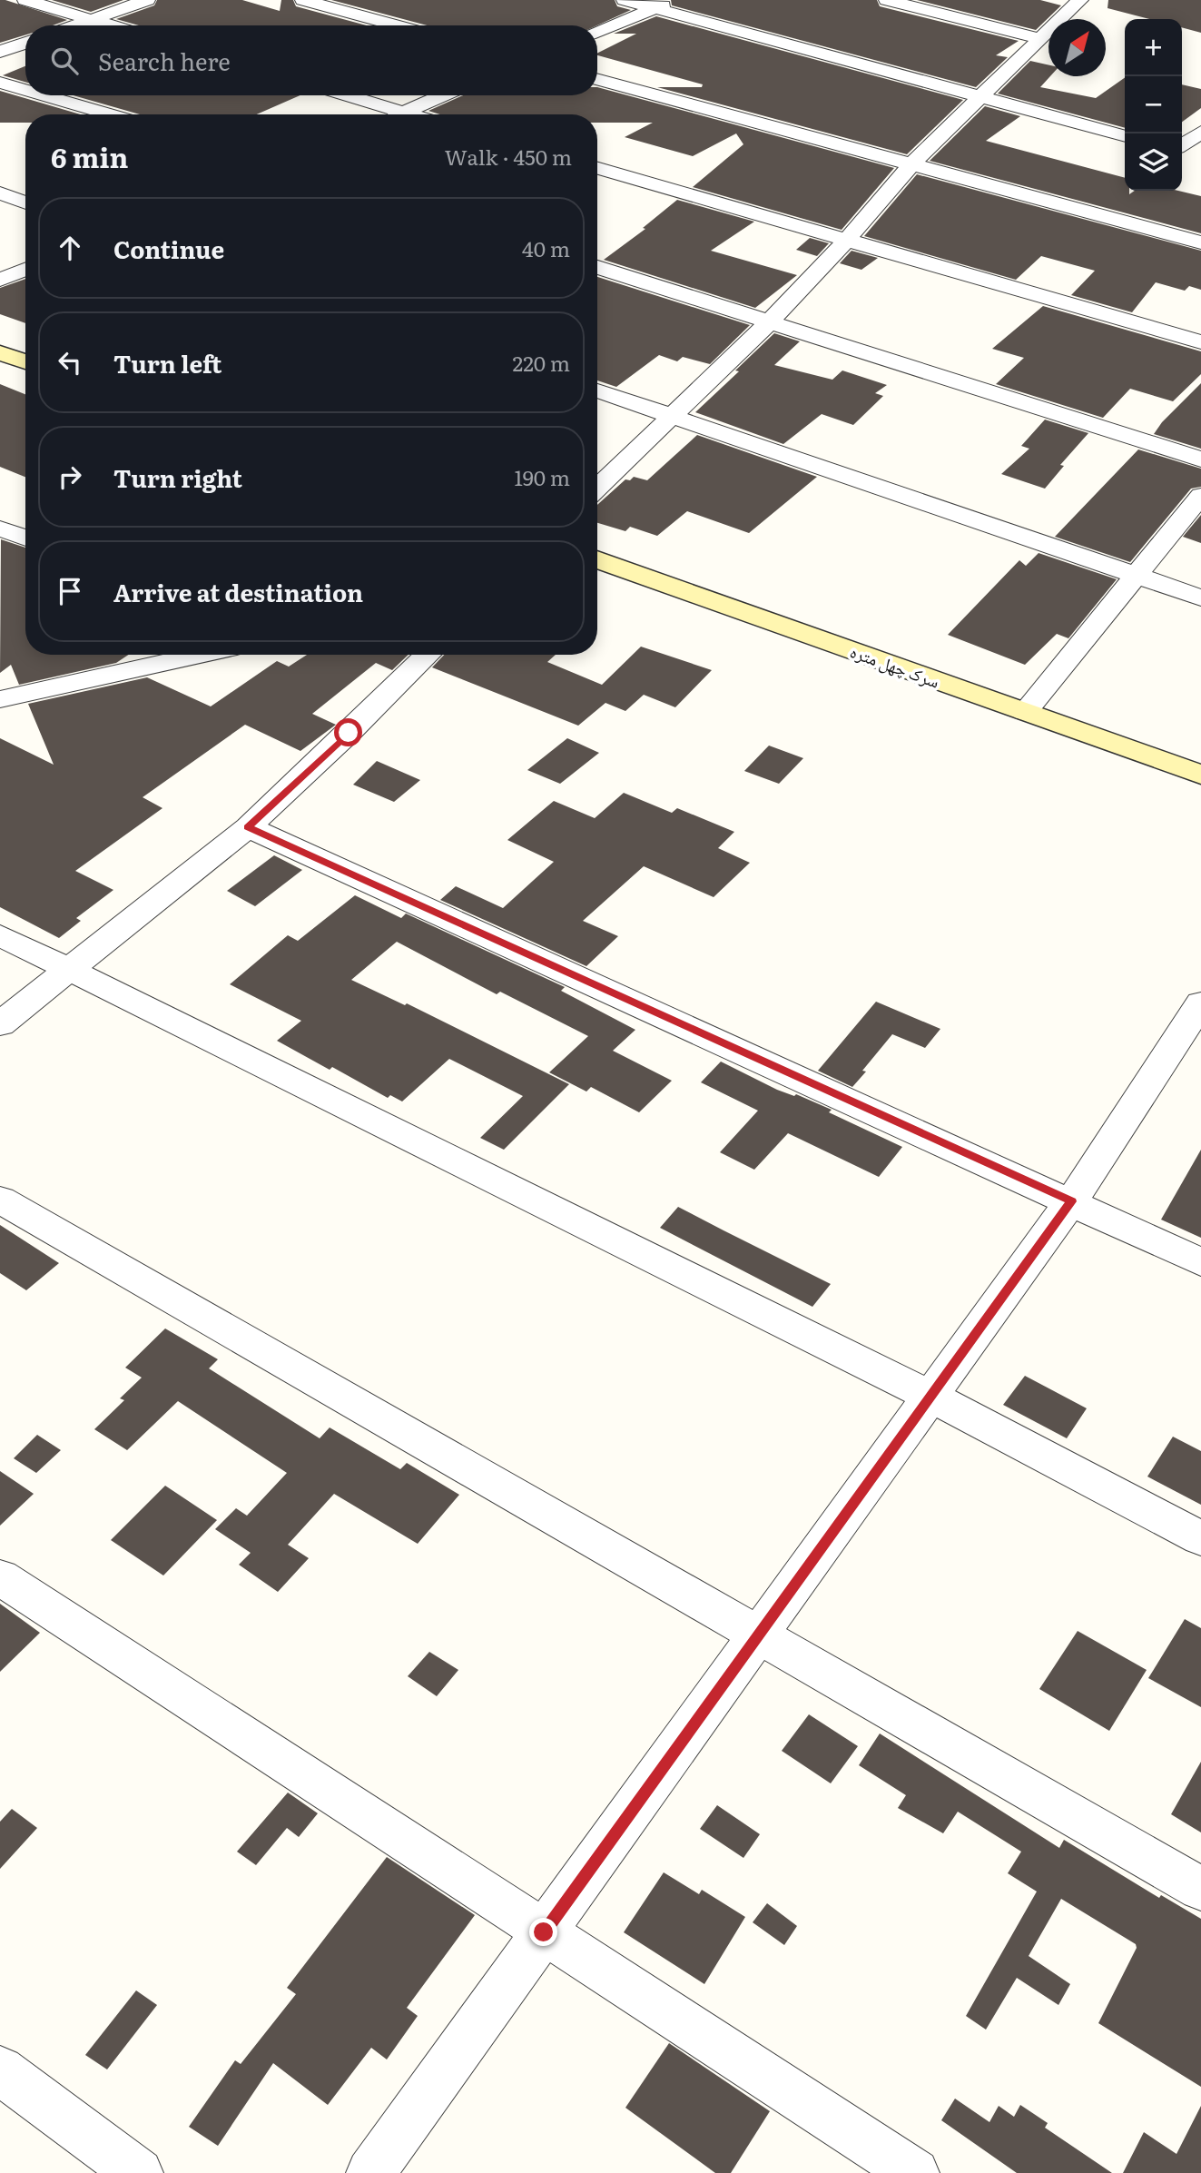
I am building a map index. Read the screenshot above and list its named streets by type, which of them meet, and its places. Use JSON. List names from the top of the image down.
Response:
{
  "streets": {
    "street": ["سرک چهل متره"]
  },
  "north": "top right",
  "page": {
    "map_buttons": ["+", "−"],
    "search": "Search here",
    "heading": ["6 min", "Walk · 450 m"],
    "list": [
      ["Continue", "40 m"],
      ["Turn left", "220 m"],
      ["Turn right", "190 m"],
      "Arrive at destination"
    ]
  }
}
